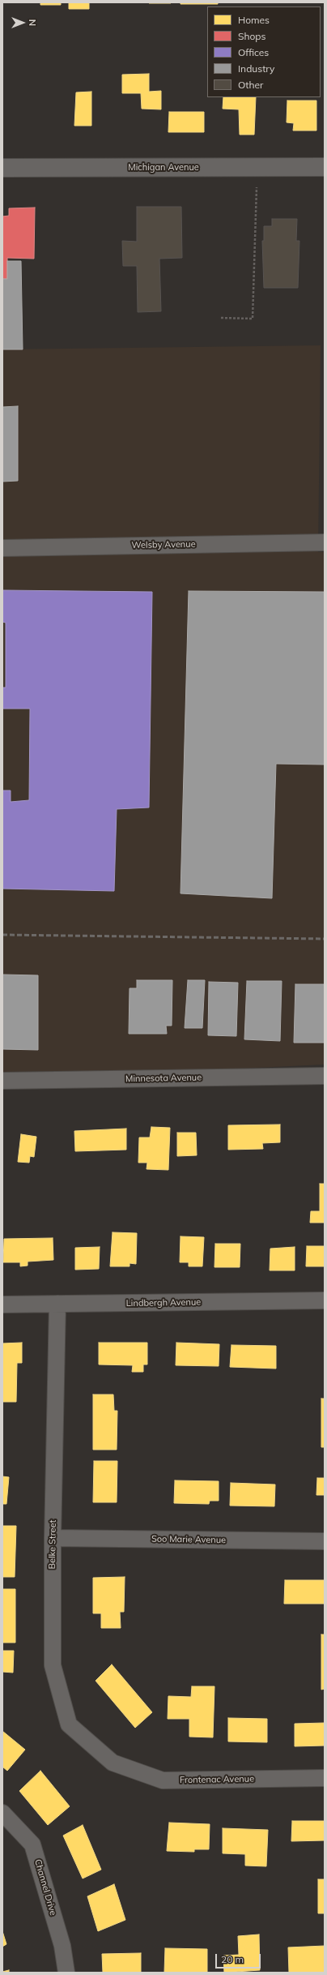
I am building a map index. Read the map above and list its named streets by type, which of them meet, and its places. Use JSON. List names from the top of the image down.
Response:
{
  "streets": {
    "street": [
      "Michigan Avenue",
      "Welsby Avenue",
      "Minnesota Avenue",
      "Lindbergh Avenue",
      "Soo Marie Avenue",
      "Belke Street",
      "Frontenac Avenue",
      "Channel Drive"
    ]
  },
  "crossings": [
    ["Lindbergh Avenue", "Belke Street"],
    ["Soo Marie Avenue", "Belke Street"],
    ["Belke Street", "Frontenac Avenue"]
  ],
  "legend": [
    "Homes",
    "Shops",
    "Offices",
    "Industry",
    "Other"
  ],
  "scale_bar": "20 m",
  "north": "right"
}
